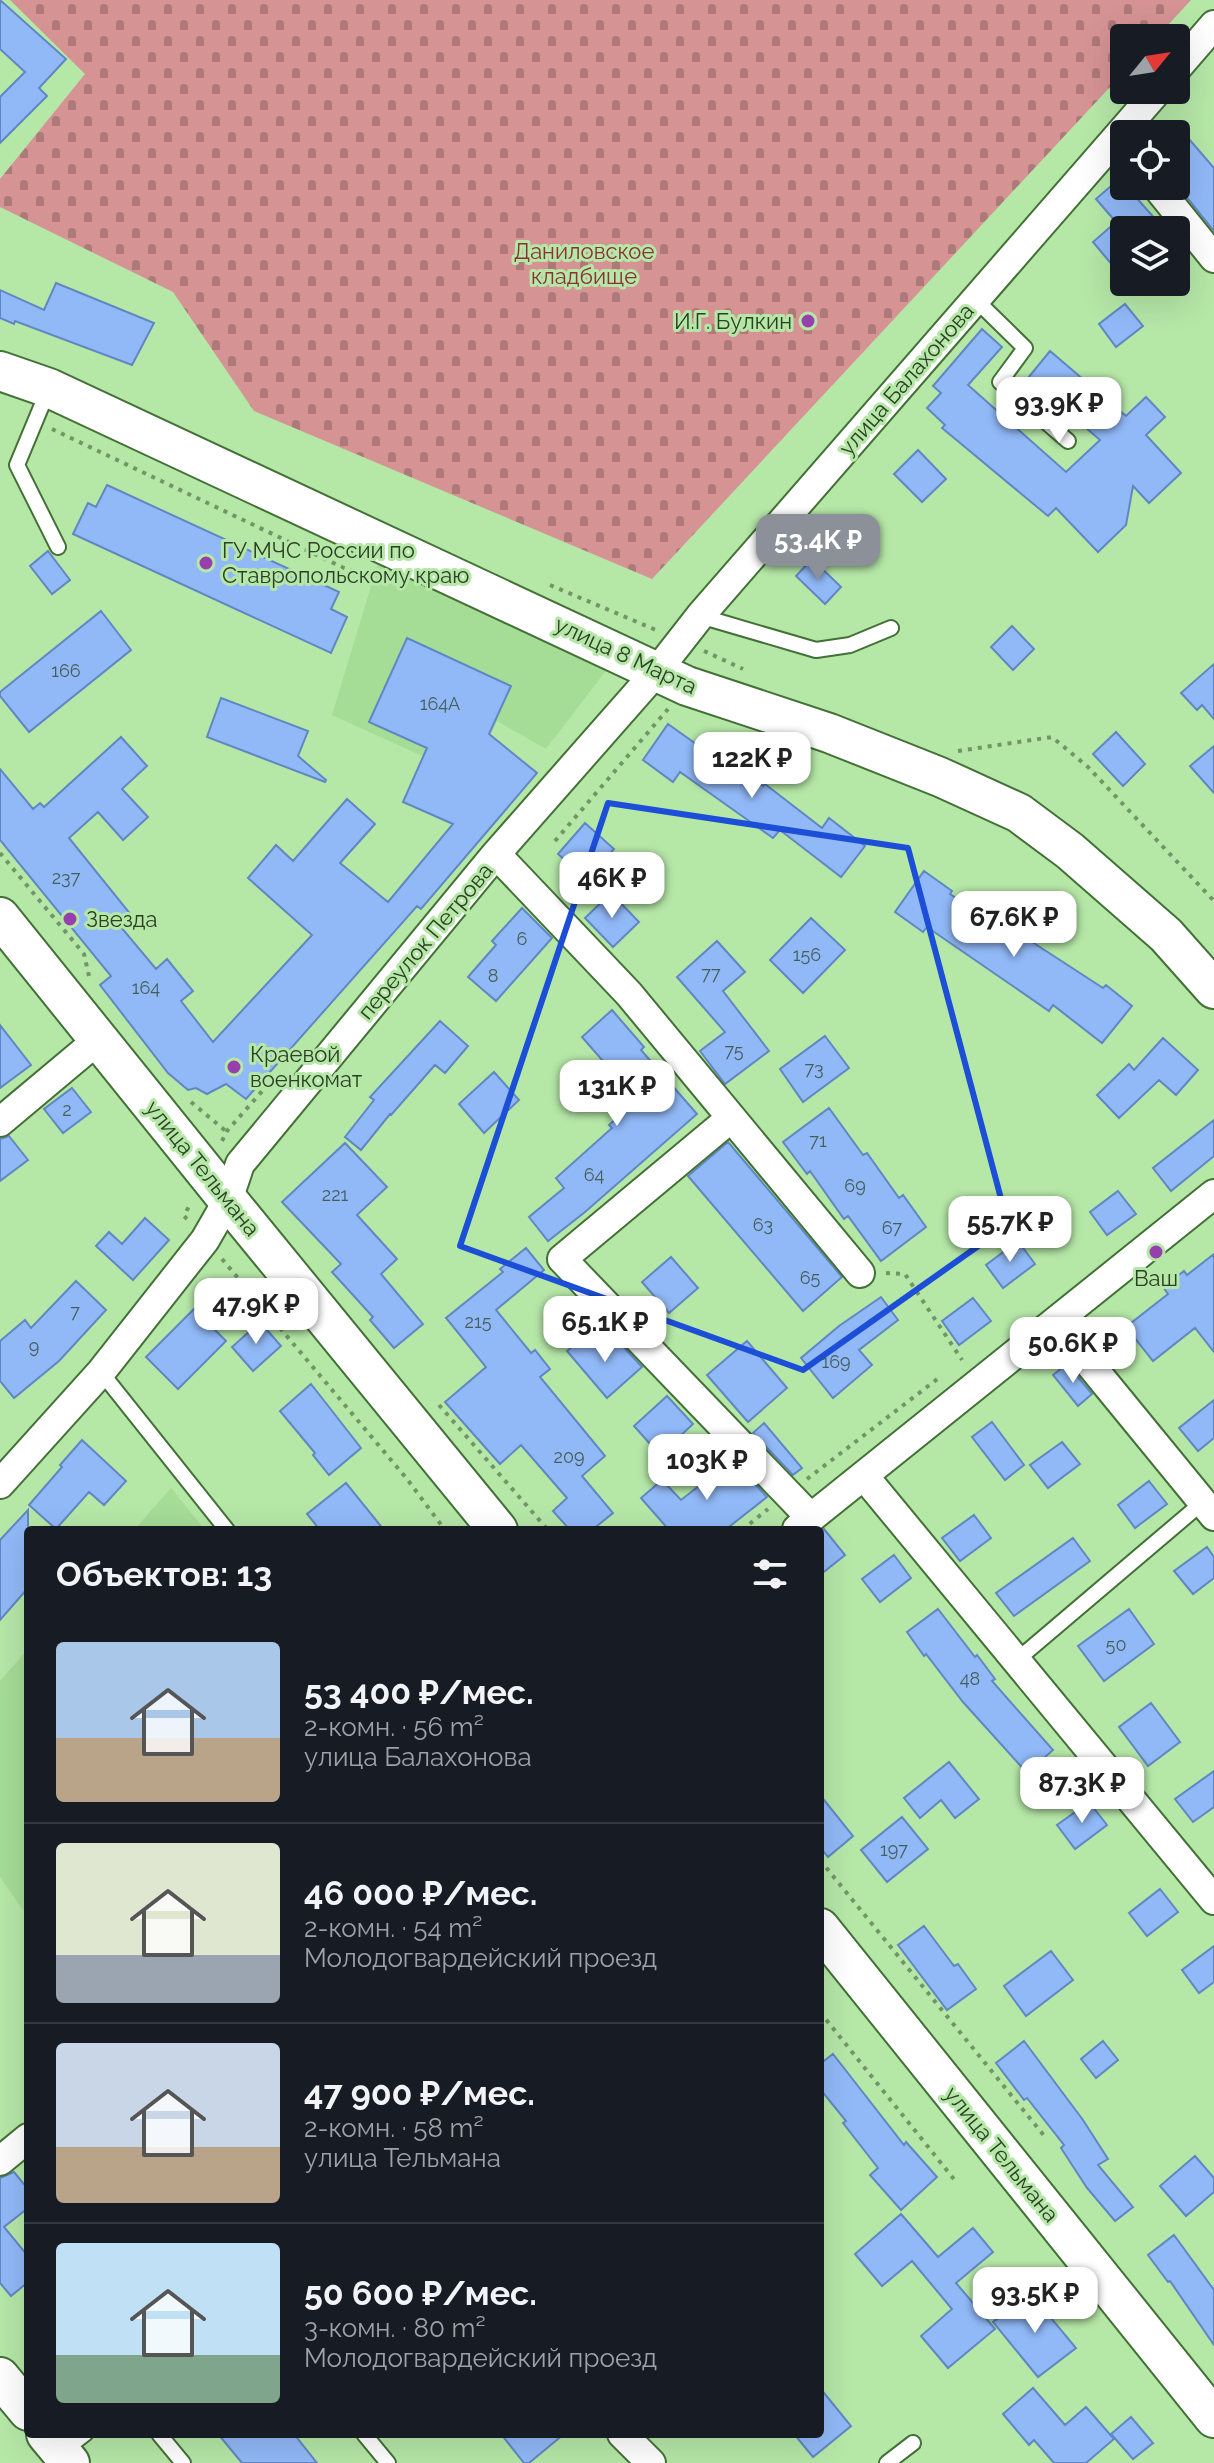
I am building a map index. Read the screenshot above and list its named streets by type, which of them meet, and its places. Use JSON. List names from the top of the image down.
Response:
{
  "streets": {
    "street": [
      "улица Балахонова",
      "улица 8 Марта",
      "переулок Петрова",
      "улица Тельмана"
    ]
  },
  "crossings": [
    ["улица Балахонова", "улица 8 Марта"],
    ["улица Балахонова", "переулок Петрова"],
    ["улица 8 Марта", "переулок Петрова"],
    ["переулок Петрова", "улица Тельмана"]
  ],
  "parks": ["Даниловское кладбище"],
  "places": [
    "И.Г. Булкин",
    "ГУ МЧС России по Ставропольскому краю",
    "Звезда",
    "Краевой военкомат",
    "Ваш"
  ],
  "house_numbers": [
    "166",
    "164А",
    "237",
    "6",
    "156",
    "77",
    "8",
    "164",
    "75",
    "73",
    "2",
    "71",
    "64",
    "69",
    "221",
    "63",
    "67",
    "65",
    "7",
    "215",
    "9",
    "169",
    "209",
    "50",
    "48",
    "197"
  ],
  "north": "top right",
  "page": {
    "price": [
      "93.9K ₽",
      "53.4K ₽",
      "122K ₽",
      "46K ₽",
      "67.6K ₽",
      "131K ₽",
      "55.7K ₽",
      "47.9K ₽",
      "65.1K ₽",
      "50.6K ₽",
      "103K ₽",
      "87.3K ₽",
      "93.5K ₽"
    ],
    "heading": "Объектов: 13",
    "list": [
      {
        "name": "53 400 ₽/мес.",
        "note": "2-комн. · 56 m² · улица Балахонова"
      },
      {
        "name": "46 000 ₽/мес.",
        "note": "2-комн. · 54 m² · Молодогвардейский проезд"
      },
      {
        "name": "47 900 ₽/мес.",
        "note": "2-комн. · 58 m² · улица Тельмана"
      },
      {
        "name": "50 600 ₽/мес.",
        "note": "3-комн. · 80 m² · Молодогвардейский проезд"
      }
    ]
  }
}
